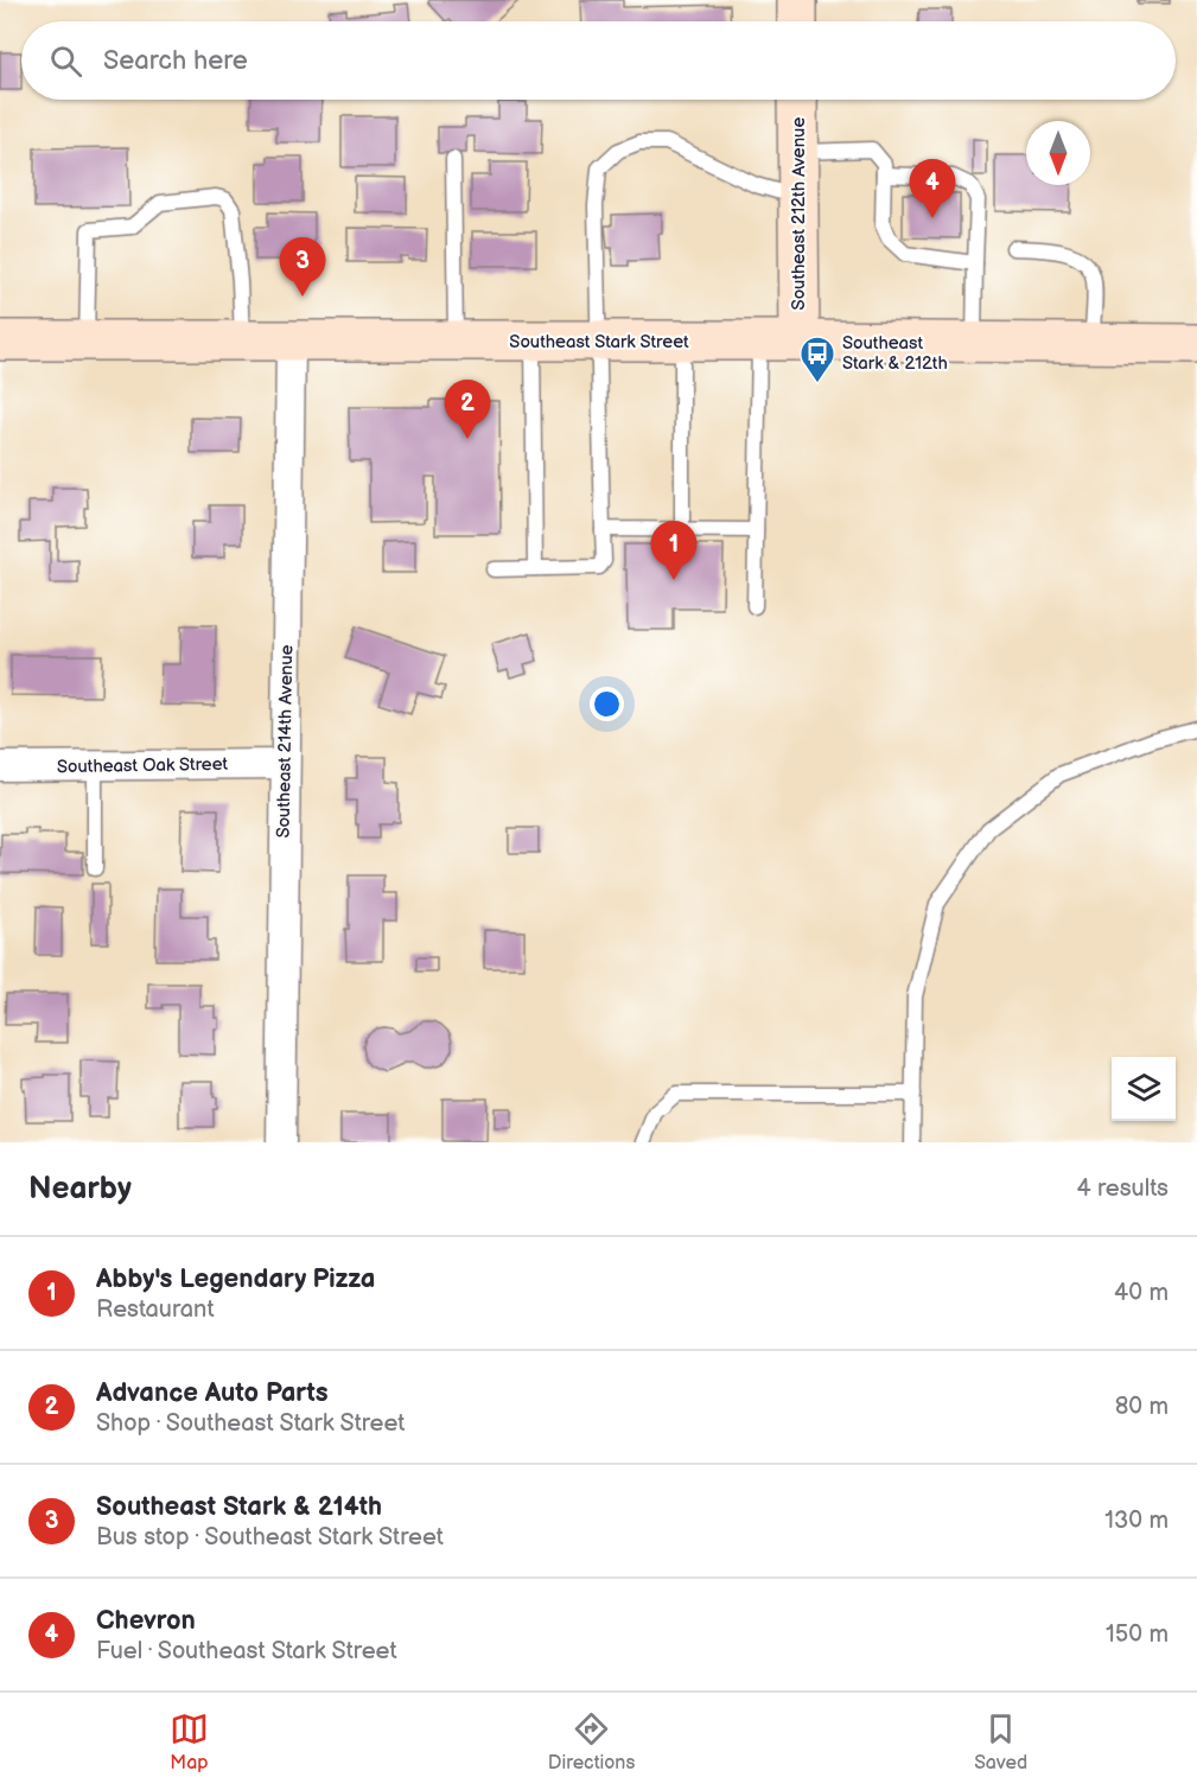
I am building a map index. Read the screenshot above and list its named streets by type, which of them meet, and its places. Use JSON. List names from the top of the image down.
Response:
{
  "streets": {
    "main road": ["Southeast 212th Avenue", "Southeast Stark Street"],
    "street": ["Southeast 214th Avenue", "Southeast Oak Street"]
  },
  "crossings": [
    ["Southeast 212th Avenue", "Southeast Stark Street"],
    ["Southeast Stark Street", "Southeast 214th Avenue"],
    ["Southeast 214th Avenue", "Southeast Oak Street"]
  ],
  "places": {
    "bus stop": ["Southeast Stark & 212th"]
  },
  "north": "bottom",
  "page": {
    "search": "Search here",
    "pins": [
      "4",
      "3",
      "2",
      "1"
    ],
    "heading": ["Nearby", "4 results"],
    "list": [
      {
        "mark": "1",
        "name": "Abby's Legendary Pizza",
        "note": "Restaurant",
        "value": "40 m"
      },
      {
        "mark": "2",
        "name": "Advance Auto Parts",
        "note": "Shop · Southeast Stark Street",
        "value": "80 m"
      },
      {
        "mark": "3",
        "name": "Southeast Stark & 214th",
        "note": "Bus stop · Southeast Stark Street",
        "value": "130 m"
      },
      {
        "mark": "4",
        "name": "Chevron",
        "note": "Fuel · Southeast Stark Street",
        "value": "150 m"
      }
    ],
    "nav": ["Map", "Directions", "Saved"]
  }
}
